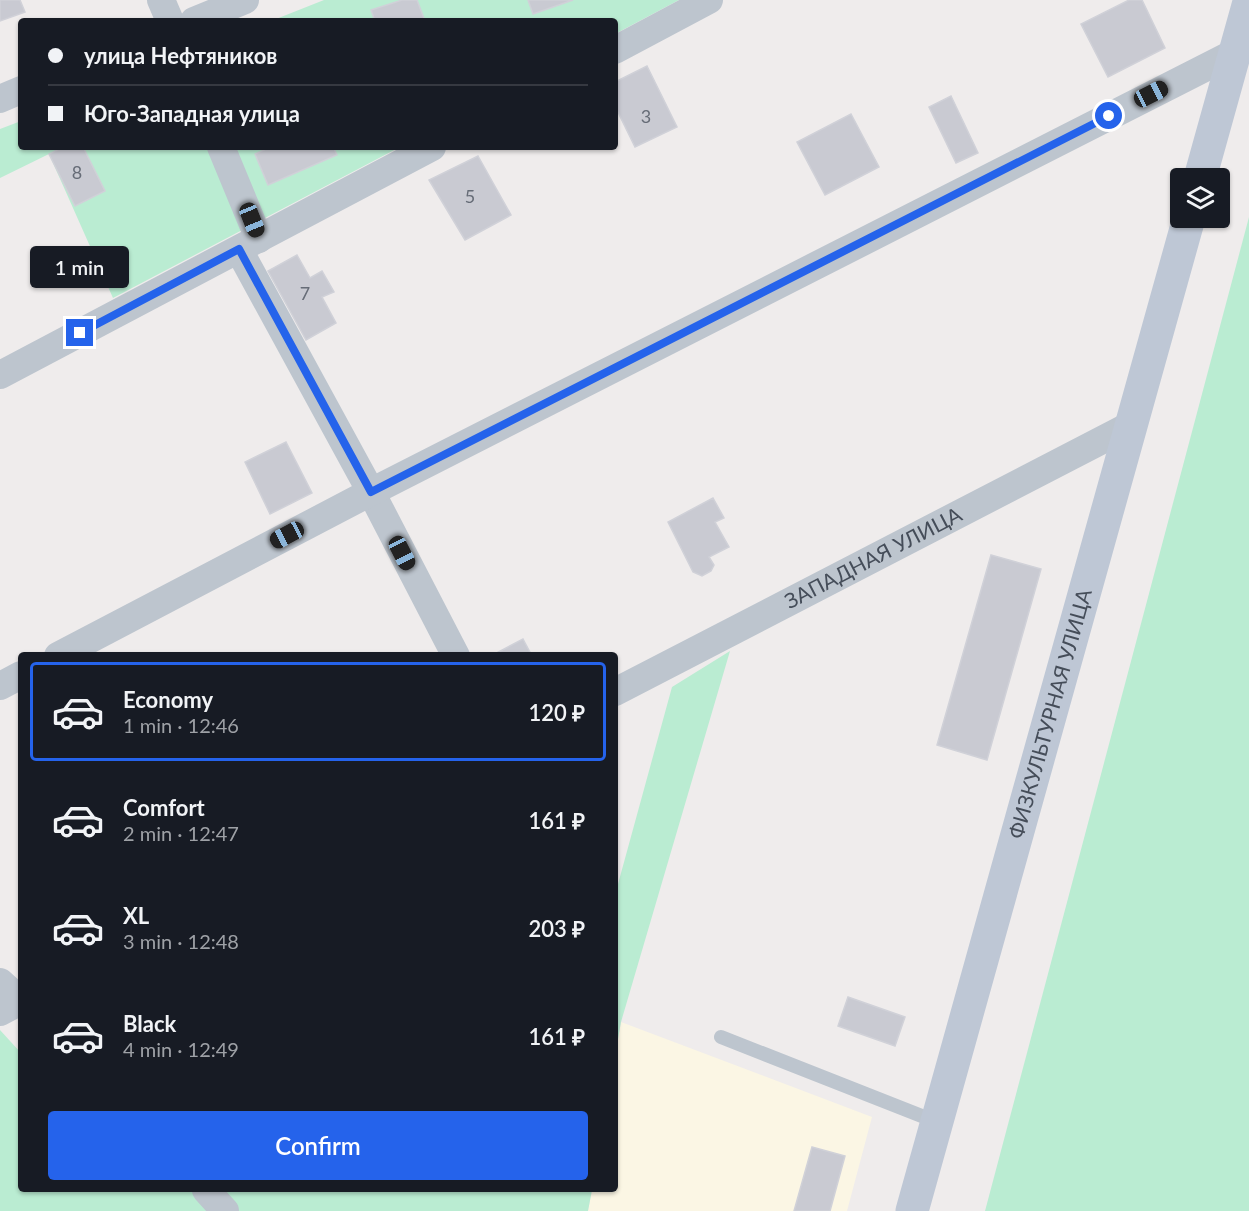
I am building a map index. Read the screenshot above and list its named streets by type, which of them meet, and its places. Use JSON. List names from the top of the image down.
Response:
{
  "streets": {
    "main road": ["ФИЗКУЛЬТУРНАЯ УЛИЦА"],
    "street": ["ЗАПАДНАЯ УЛИЦА"]
  },
  "crossings": [
    ["ЗАПАДНАЯ УЛИЦА", "ФИЗКУЛЬТУРНАЯ УЛИЦА"]
  ],
  "house_numbers": [
    "3",
    "8",
    "5",
    "7"
  ],
  "page": {
    "banner": ["улица Нефтяников", "Юго-Западная улица"],
    "bubble": "1 min",
    "list": [
      {
        "name": "Economy",
        "note": "1 min · 12:46",
        "value": "120 ₽"
      },
      {
        "name": "Comfort",
        "note": "2 min · 12:47",
        "value": "161 ₽"
      },
      {
        "name": "XL",
        "note": "3 min · 12:48",
        "value": "203 ₽"
      },
      {
        "name": "Black",
        "note": "4 min · 12:49",
        "value": "161 ₽"
      }
    ],
    "buttons": "Confirm"
  }
}
